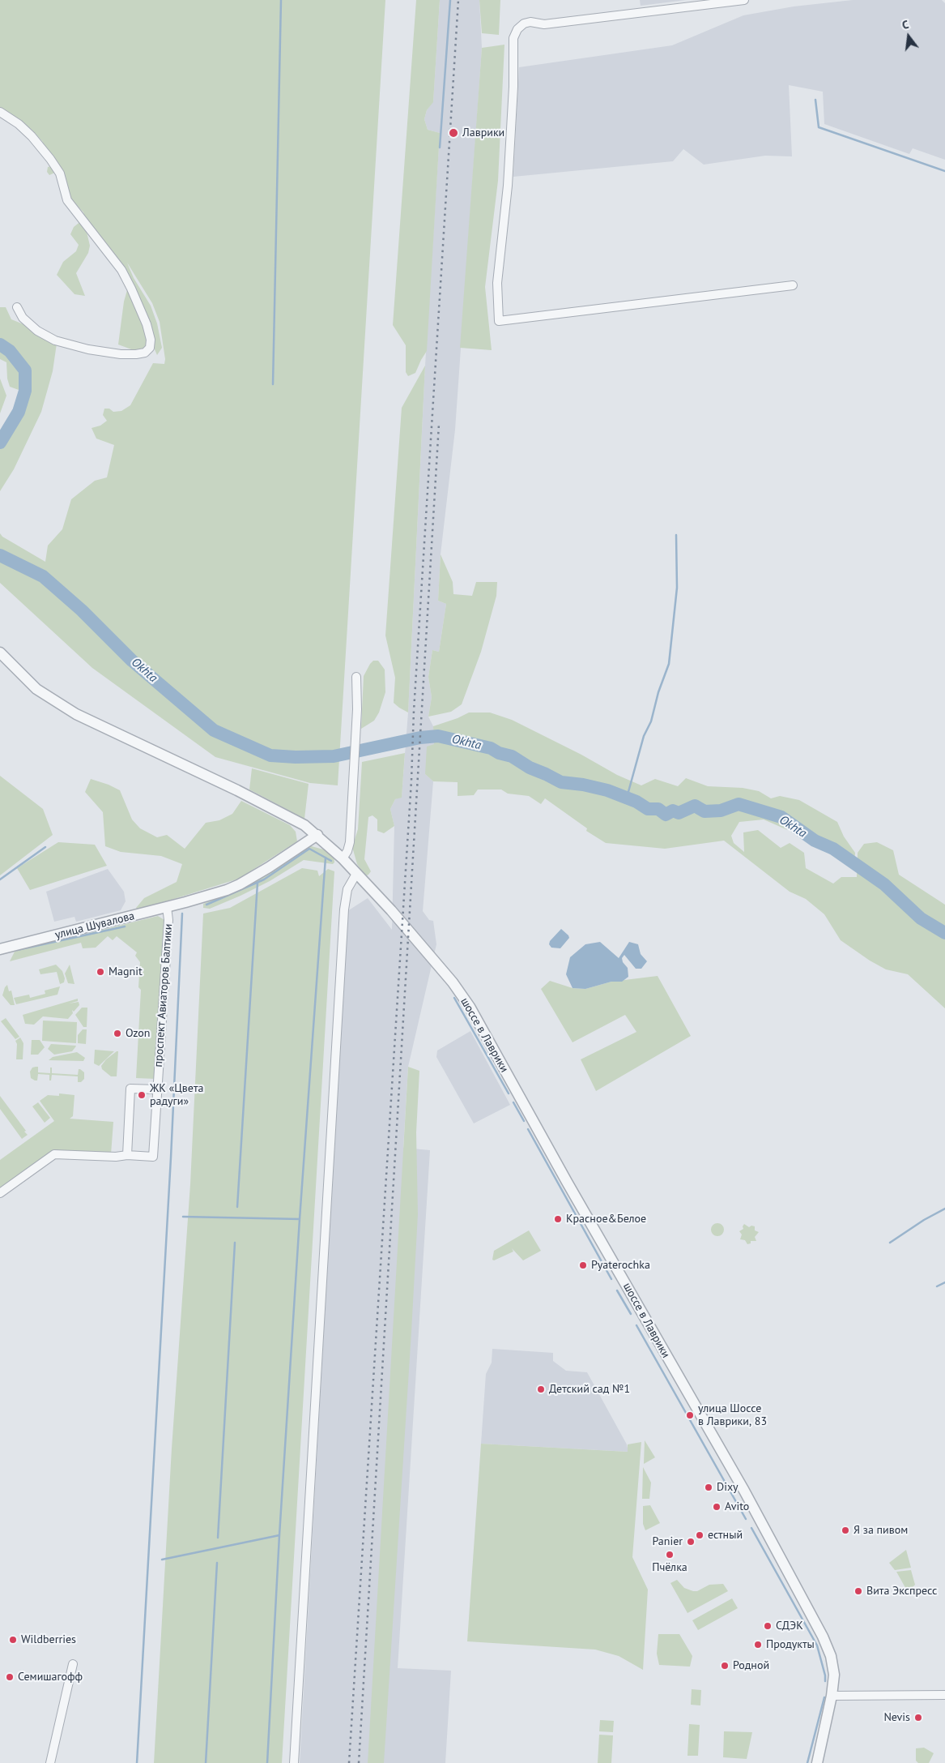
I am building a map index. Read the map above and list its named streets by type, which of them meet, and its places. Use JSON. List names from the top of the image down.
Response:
{
  "streets": {
    "street": ["улица Шувалова", "проспект Авиаторов Балтики", "шоссе в Лаврики"]
  },
  "crossings": [
    ["улица Шувалова", "проспект Авиаторов Балтики"],
    ["улица Шувалова", "шоссе в Лаврики"]
  ],
  "water": ["Okhta"],
  "places": [
    "Лаврики",
    "Magnit",
    "Ozon",
    "ЖК «Цвета радуги»",
    "Красное&Белое",
    "Pyaterochka",
    "Детский сад №1",
    "улица Шоссе в Лаврики, 83",
    "Dixy",
    "Avito",
    "Я за пивом",
    "естный",
    "Panier",
    "Пчёлка",
    "Вита Экспресс",
    "СДЭК",
    "Wildberries",
    "Продукты",
    "Родной",
    "Семишагофф",
    "Nevis"
  ],
  "north": "top"
}
